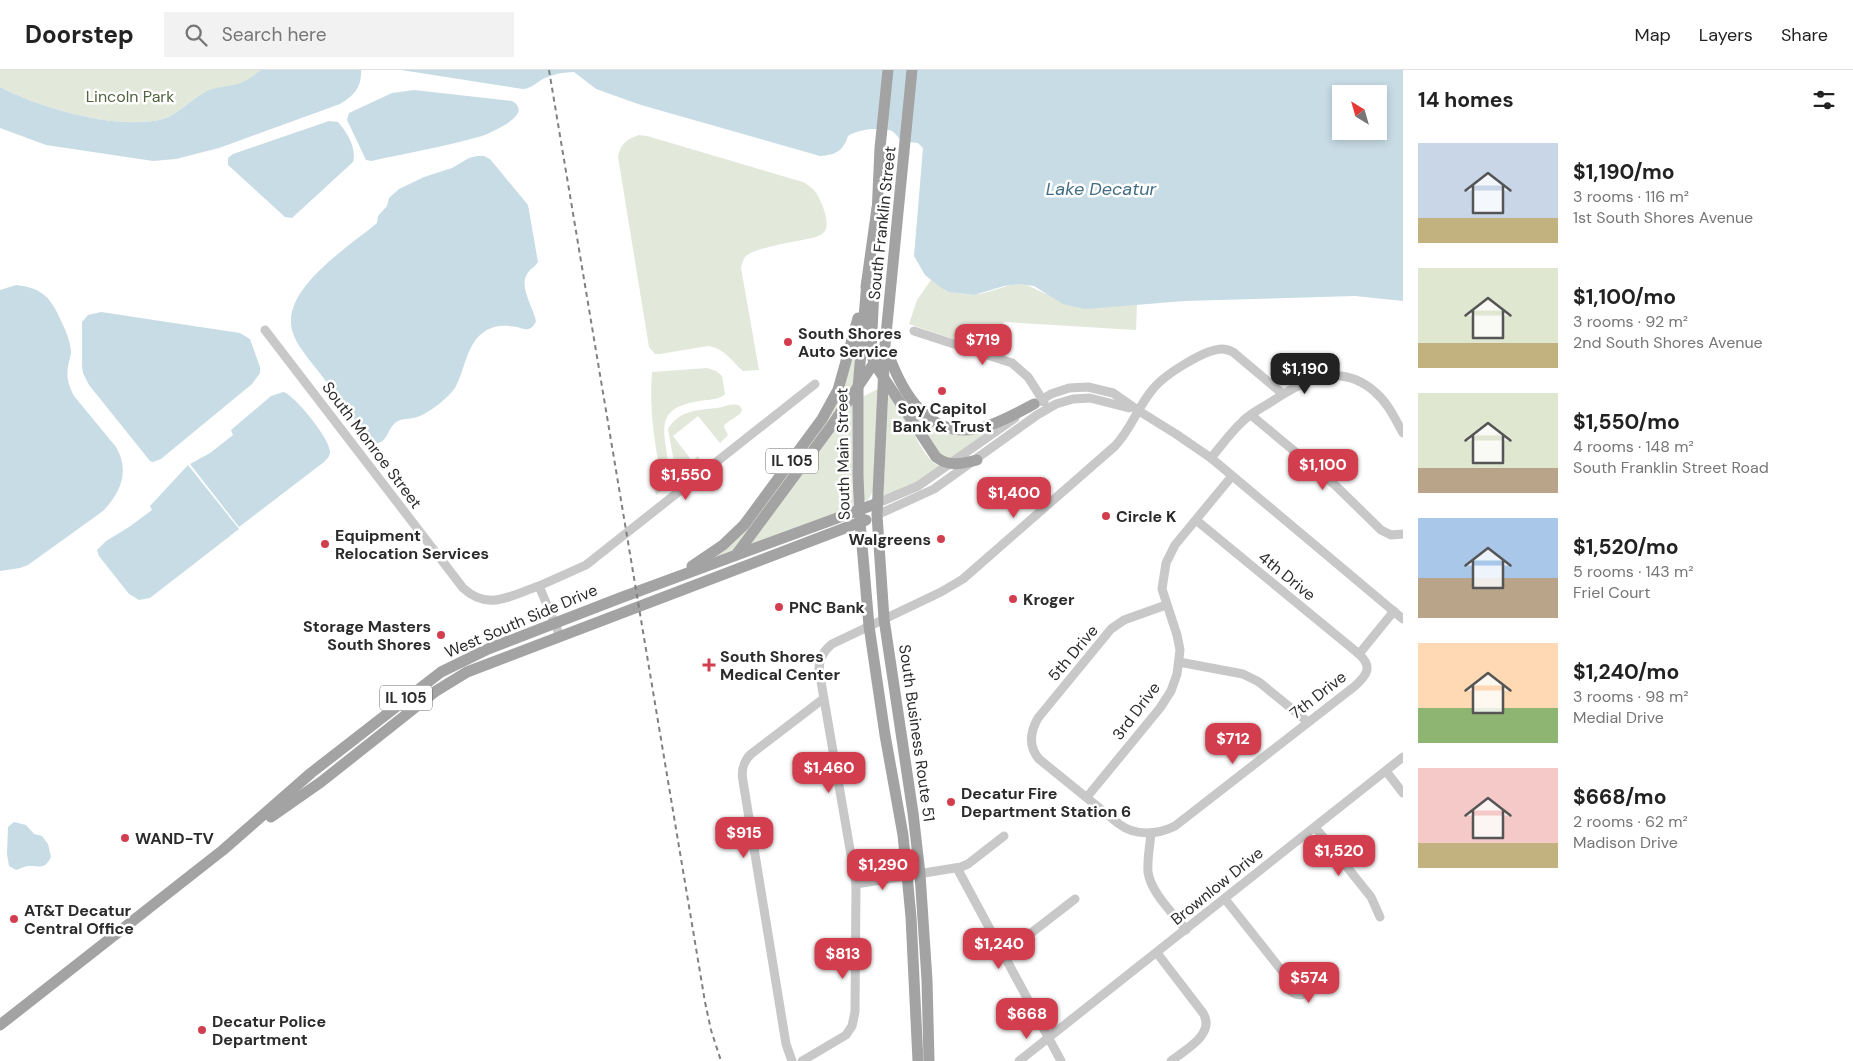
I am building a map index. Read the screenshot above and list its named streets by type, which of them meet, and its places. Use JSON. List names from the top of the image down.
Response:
{
  "streets": {
    "main road": [
      "South Franklin Street",
      "South Main Street",
      "IL 105",
      "West South Side Drive",
      "South Business Route 51"
    ],
    "street": [
      "South Monroe Street",
      "4th Drive",
      "5th Drive",
      "7th Drive",
      "3rd Drive",
      "Brownlow Drive"
    ]
  },
  "crossings": [
    ["South Franklin Street", "South Main Street"],
    ["South Franklin Street", "IL 105"],
    ["South Main Street", "IL 105"],
    ["South Main Street", "West South Side Drive"],
    ["South Main Street", "South Business Route 51"],
    ["IL 105", "West South Side Drive"],
    ["4th Drive", "7th Drive"],
    ["4th Drive", "3rd Drive"],
    ["5th Drive", "7th Drive"],
    ["5th Drive", "3rd Drive"],
    ["7th Drive", "3rd Drive"]
  ],
  "water": ["Lake Decatur"],
  "parks": ["Lincoln Park"],
  "places": {
    "other": [
      "South Shores Auto Service",
      "Soy Capitol Bank & Trust",
      "Circle K",
      "Walgreens",
      "Equipment Relocation Services",
      "Kroger",
      "PNC Bank",
      "Storage Masters South Shores",
      "Decatur Fire Department Station 6",
      "WAND-TV",
      "AT&T Decatur Central Office",
      "Decatur Police Department"
    ],
    "health": ["South Shores Medical Center"]
  },
  "north": "top left",
  "page": {
    "header": "Doorstep",
    "search": "Search here",
    "nav": ["Map", "Layers", "Share"],
    "heading": "14 homes",
    "list": [
      {
        "name": "$1,190/mo",
        "note": "3 rooms · 116 m² · 1st South Shores Avenue"
      },
      {
        "name": "$1,100/mo",
        "note": "3 rooms · 92 m² · 2nd South Shores Avenue"
      },
      {
        "name": "$1,550/mo",
        "note": "4 rooms · 148 m² · South Franklin Street Road"
      },
      {
        "name": "$1,520/mo",
        "note": "5 rooms · 143 m² · Friel Court"
      },
      {
        "name": "$1,240/mo",
        "note": "3 rooms · 98 m² · Medial Drive"
      },
      {
        "name": "$668/mo",
        "note": "2 rooms · 62 m² · Madison Drive"
      }
    ],
    "price": [
      "$719",
      "$1,190",
      "$1,100",
      "$1,550",
      "$1,400",
      "$712",
      "$1,460",
      "$915",
      "$1,520",
      "$1,290",
      "$1,240",
      "$813",
      "$574",
      "$668"
    ]
  }
}
